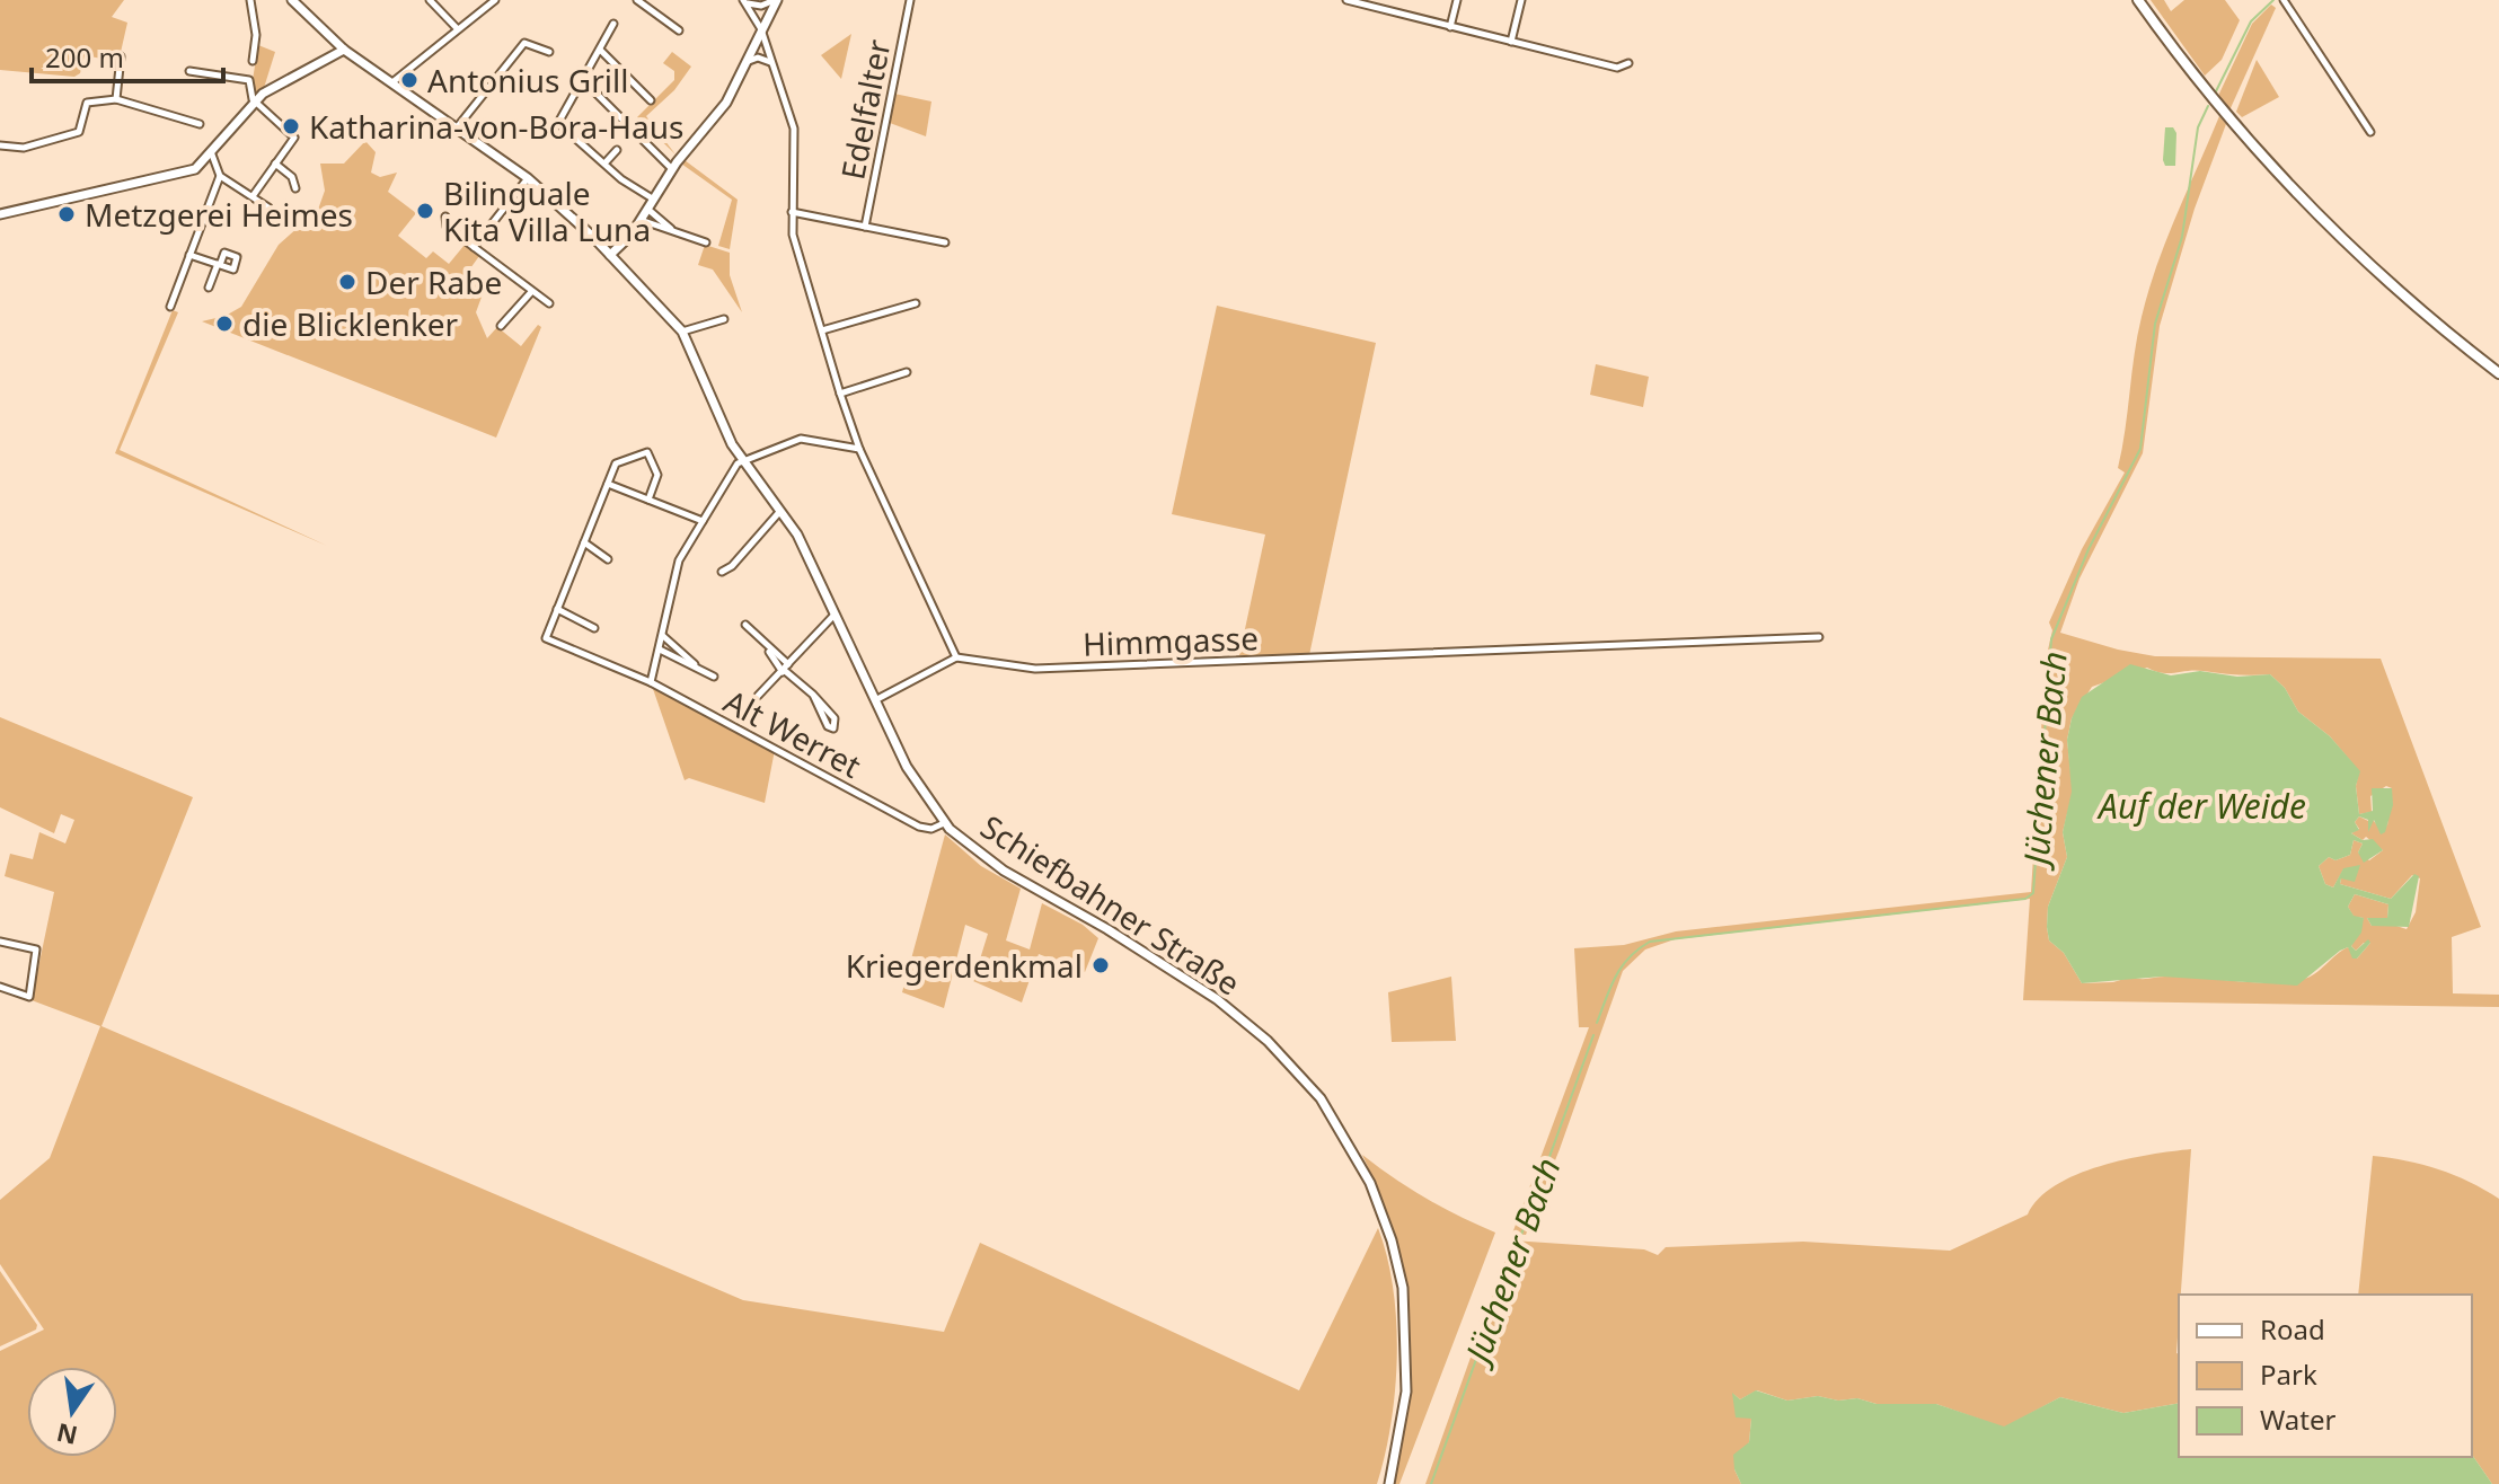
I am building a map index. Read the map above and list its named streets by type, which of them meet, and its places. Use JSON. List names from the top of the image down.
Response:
{
  "streets": {
    "street": [
      "Edelfalter",
      "Himmgasse",
      "Alt Werret",
      "Schiefbahner Straße"
    ]
  },
  "crossings": [
    ["Alt Werret", "Schiefbahner Straße"]
  ],
  "water": ["Jüchener Bach", "Auf der Weide"],
  "places": [
    "Antonius Grill",
    "Katharina-von-Bora-Haus",
    "Bilinguale Kita Villa Luna",
    "Metzgerei Heimes",
    "Der Rabe",
    "die Blicklenker",
    "Kriegerdenkmal"
  ],
  "legend": ["Road", "Park", "Water"],
  "scale_bar": "200 m",
  "north": "bottom"
}
